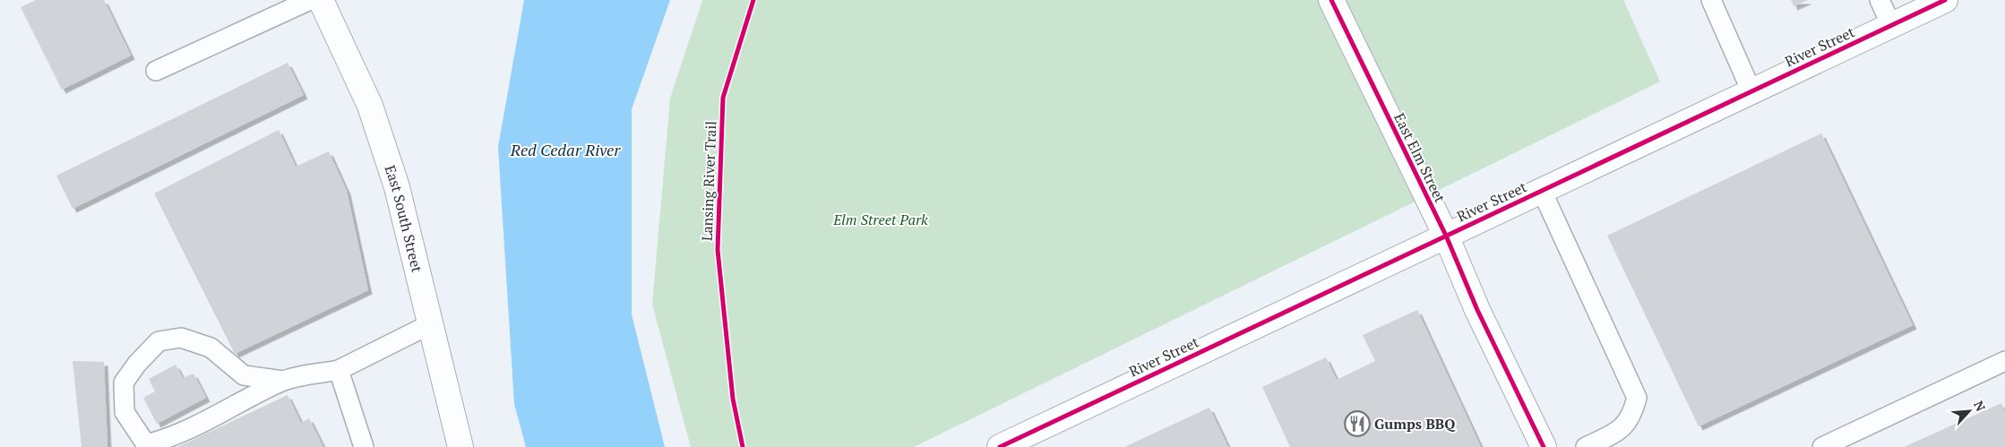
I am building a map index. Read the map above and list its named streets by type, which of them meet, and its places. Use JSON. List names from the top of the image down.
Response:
{
  "streets": {
    "street": ["River Street", "East Elm Street", "East South Street"],
    "cycle path": ["Lansing River Trail"]
  },
  "crossings": [
    ["River Street", "East Elm Street"]
  ],
  "water": ["Red Cedar River"],
  "parks": ["Elm Street Park"],
  "places": {
    "restaurant": ["Gumps BBQ"]
  },
  "north": "top right"
}
